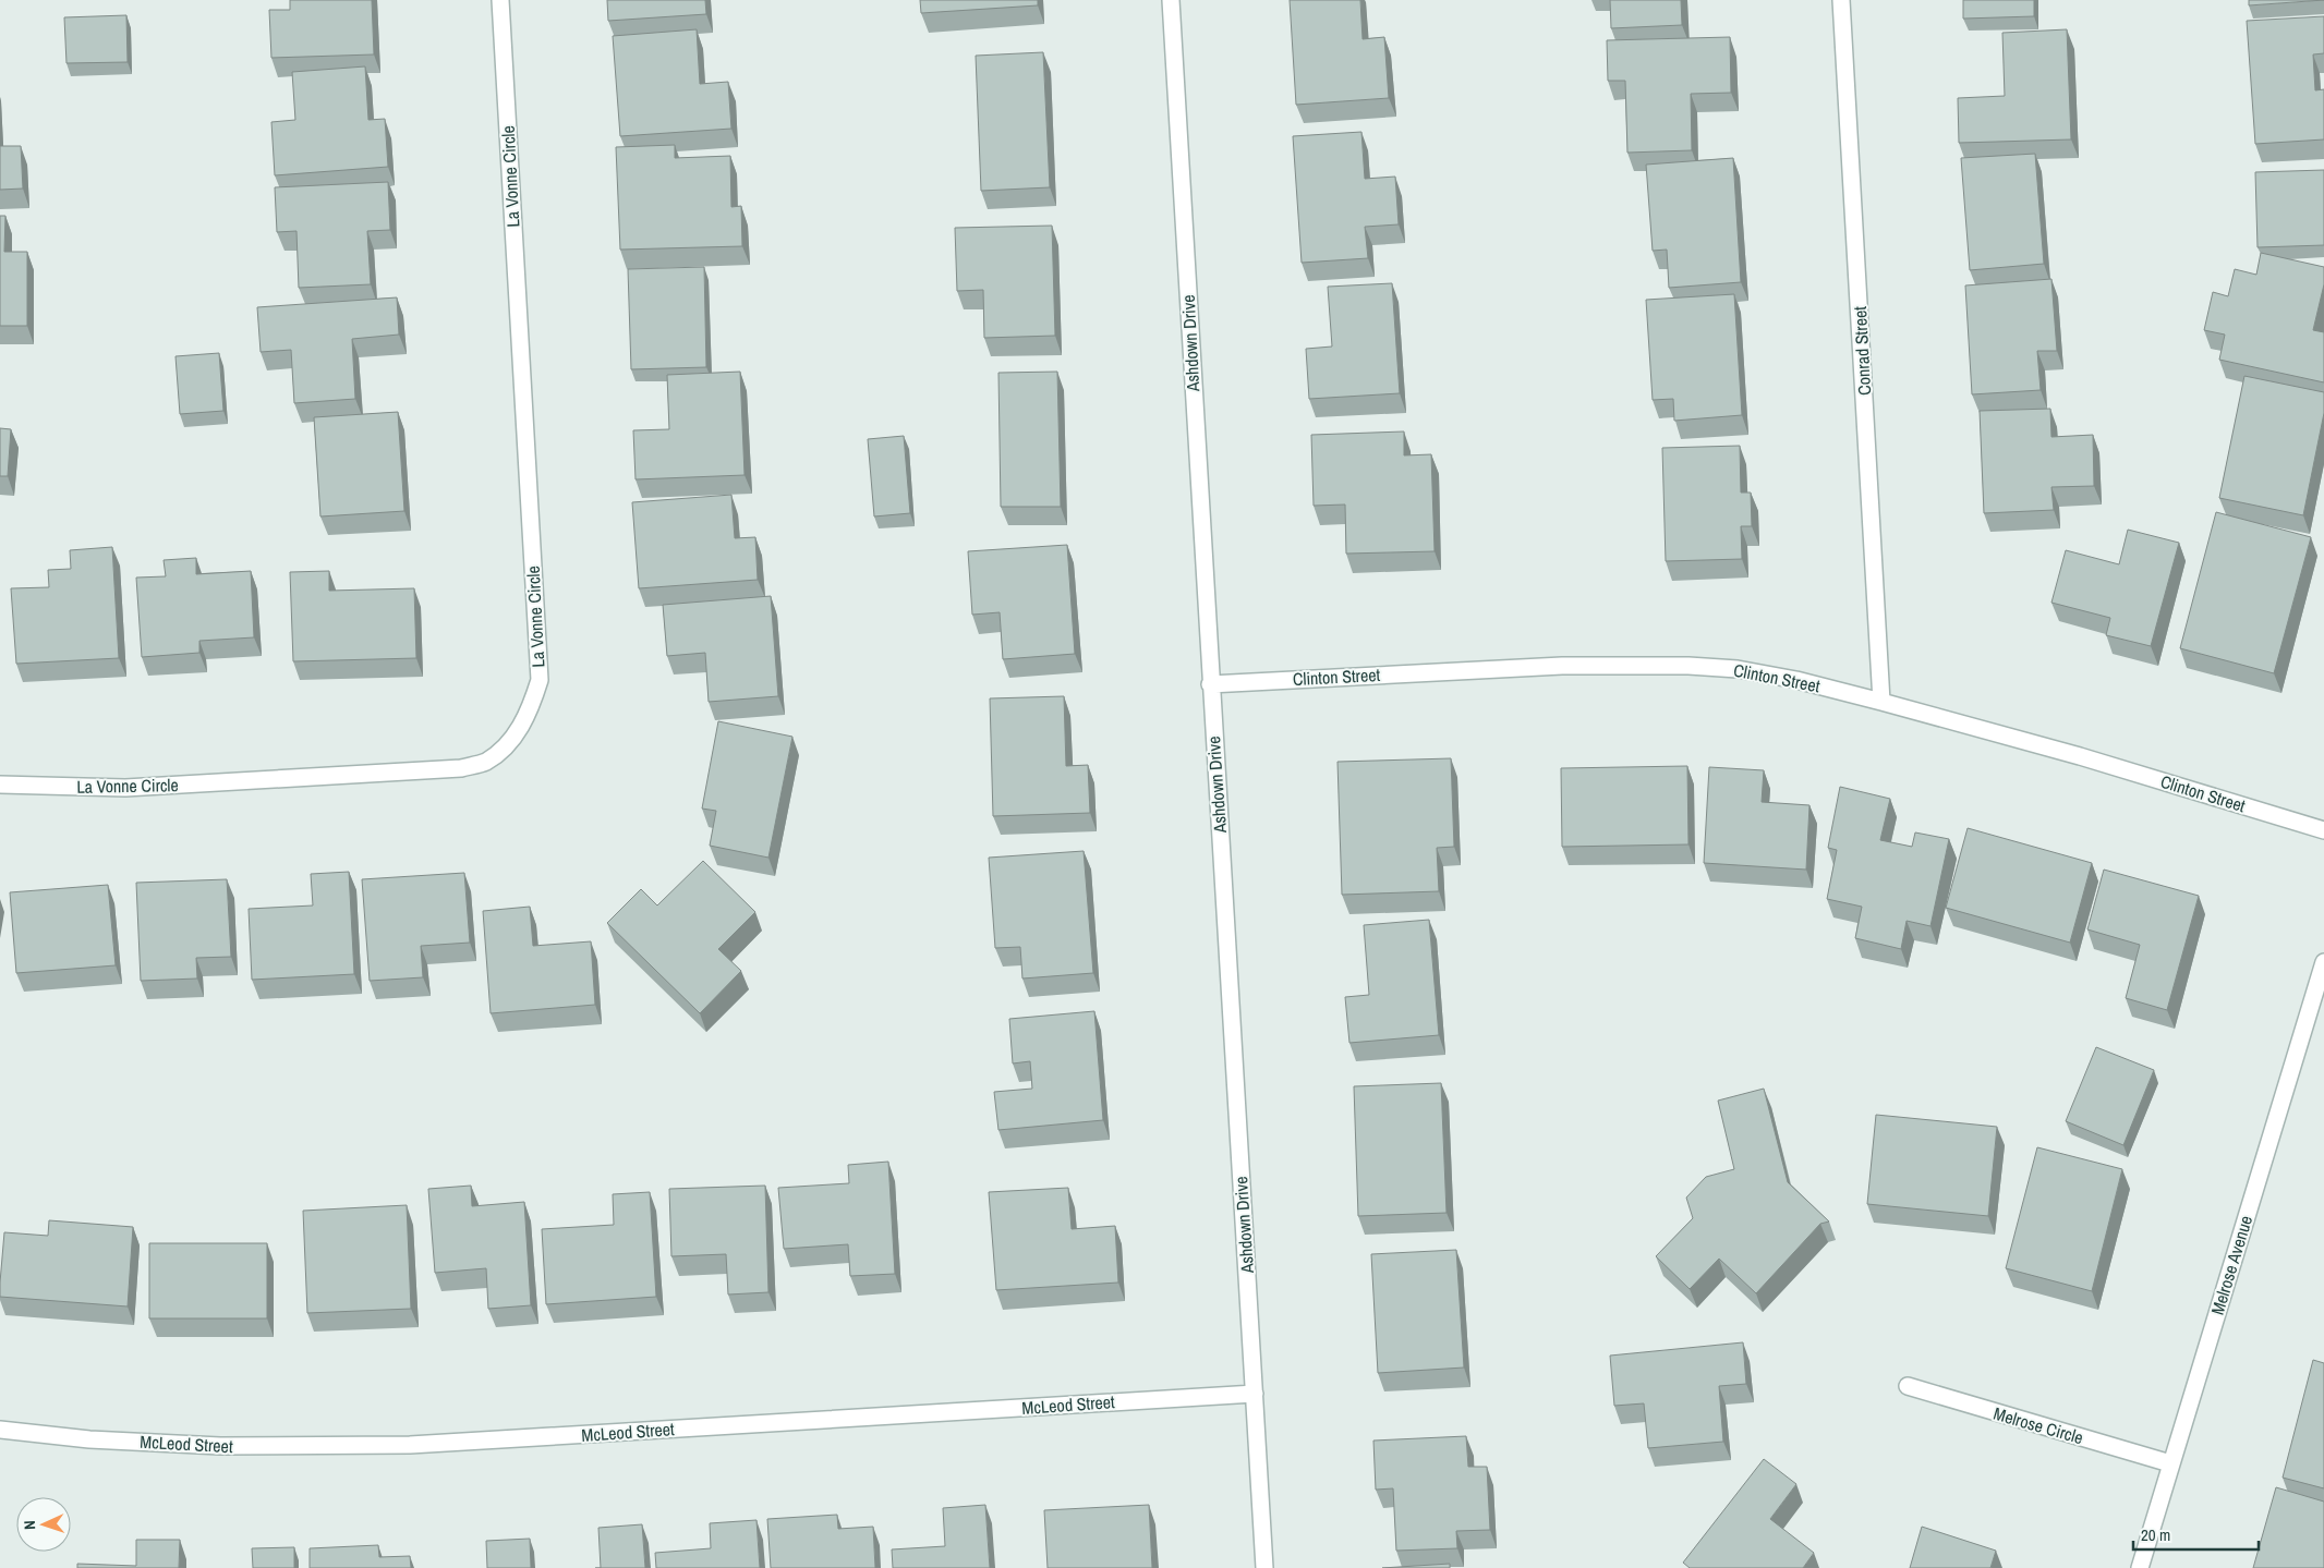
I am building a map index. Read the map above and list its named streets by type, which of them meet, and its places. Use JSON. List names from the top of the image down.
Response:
{
  "streets": {
    "street": [
      "La Vonne Circle",
      "Ashdown Drive",
      "Conrad Street",
      "Clinton Street",
      "Melrose Avenue",
      "McLeod Street",
      "Melrose Circle"
    ]
  },
  "crossings": [
    ["Ashdown Drive", "Clinton Street"],
    ["Ashdown Drive", "McLeod Street"],
    ["Conrad Street", "Clinton Street"],
    ["Melrose Avenue", "Melrose Circle"]
  ],
  "scale_bar": "20 m",
  "north": "left"
}
